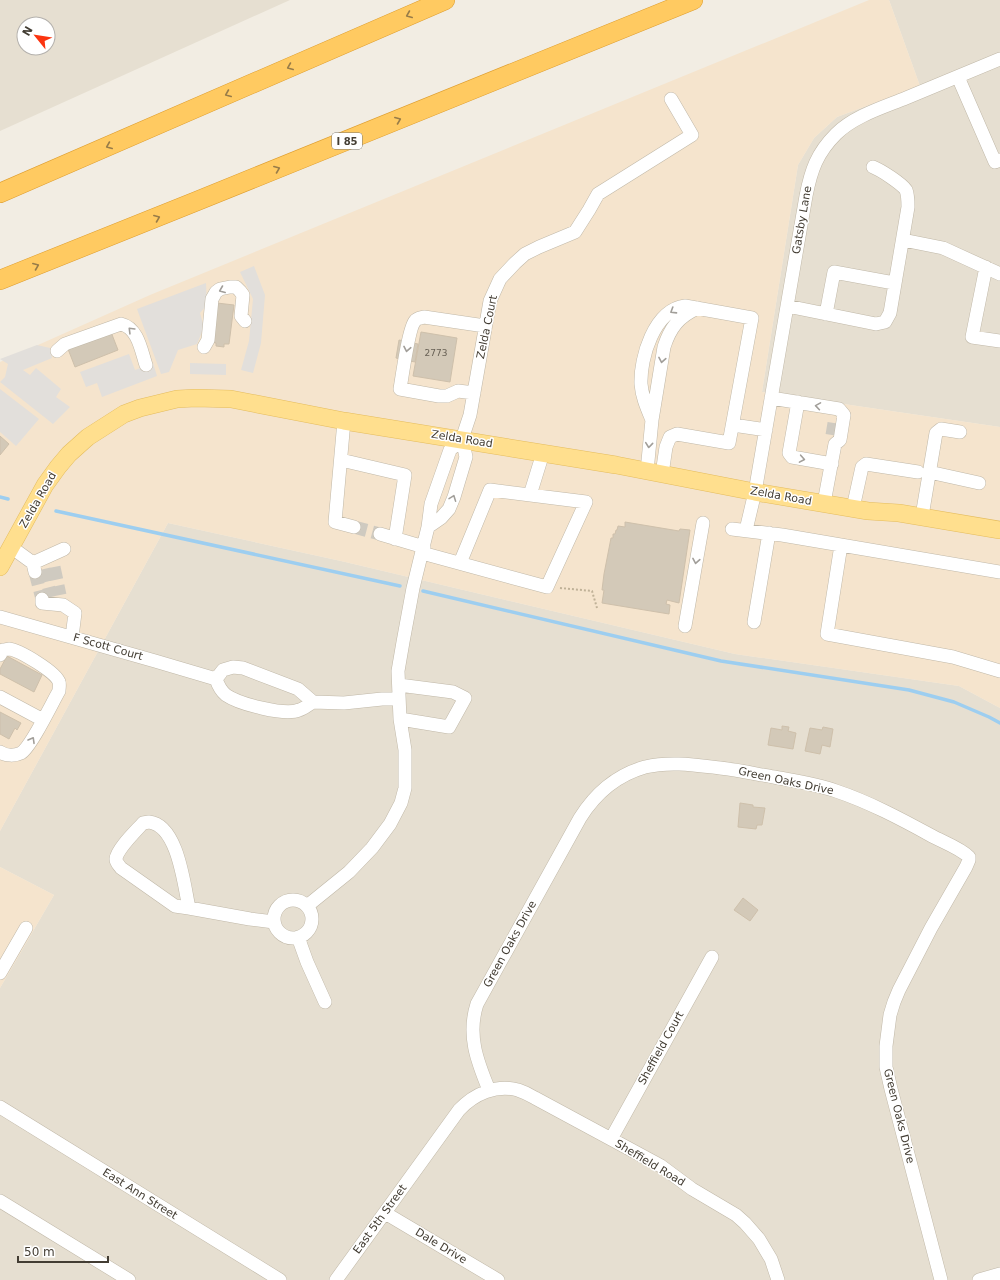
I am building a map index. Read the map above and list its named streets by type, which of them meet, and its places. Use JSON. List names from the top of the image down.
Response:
{
  "streets": {
    "highway": ["I 85"],
    "main road": ["Zelda Road"],
    "street": [
      "Gatsby Lane",
      "Zelda Court",
      "F Scott Court",
      "Green Oaks Drive",
      "Sheffield Court",
      "Sheffield Road",
      "East Ann Street",
      "East 5th Street",
      "Dale Drive"
    ]
  },
  "crossings": [
    ["Gatsby Lane", "Zelda Road"],
    ["Zelda Court", "Zelda Road"],
    ["Green Oaks Drive", "Sheffield Road"],
    ["Green Oaks Drive", "East 5th Street"],
    ["Sheffield Court", "Sheffield Road"],
    ["Sheffield Road", "East 5th Street"],
    ["East 5th Street", "Dale Drive"]
  ],
  "house_numbers": ["2773"],
  "scale_bar": "50 m",
  "north": "top left"
}
